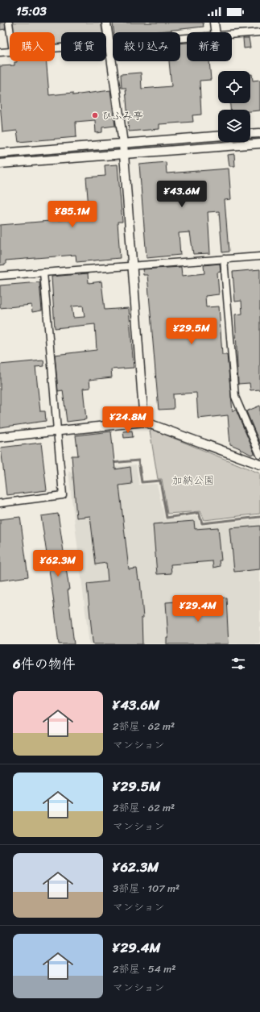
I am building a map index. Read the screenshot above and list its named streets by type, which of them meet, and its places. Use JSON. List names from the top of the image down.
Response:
{
  "parks": ["加納公園"],
  "places": ["ひふみ亭"],
  "page": {
    "status": "15:03",
    "chip": [
      "購入",
      "賃貸",
      "絞り込み",
      "新着"
    ],
    "price": [
      "¥43.6M",
      "¥85.1M",
      "¥29.5M",
      "¥24.8M",
      "¥62.3M",
      "¥29.4M"
    ],
    "heading": "6件の物件",
    "list": [
      {
        "name": "¥43.6M",
        "note": "2部屋 · 62 m² · マンション"
      },
      {
        "name": "¥29.5M",
        "note": "2部屋 · 62 m² · マンション"
      },
      {
        "name": "¥62.3M",
        "note": "3部屋 · 107 m² · マンション"
      },
      {
        "name": "¥29.4M",
        "note": "2部屋 · 54 m² · マンション"
      }
    ]
  }
}
